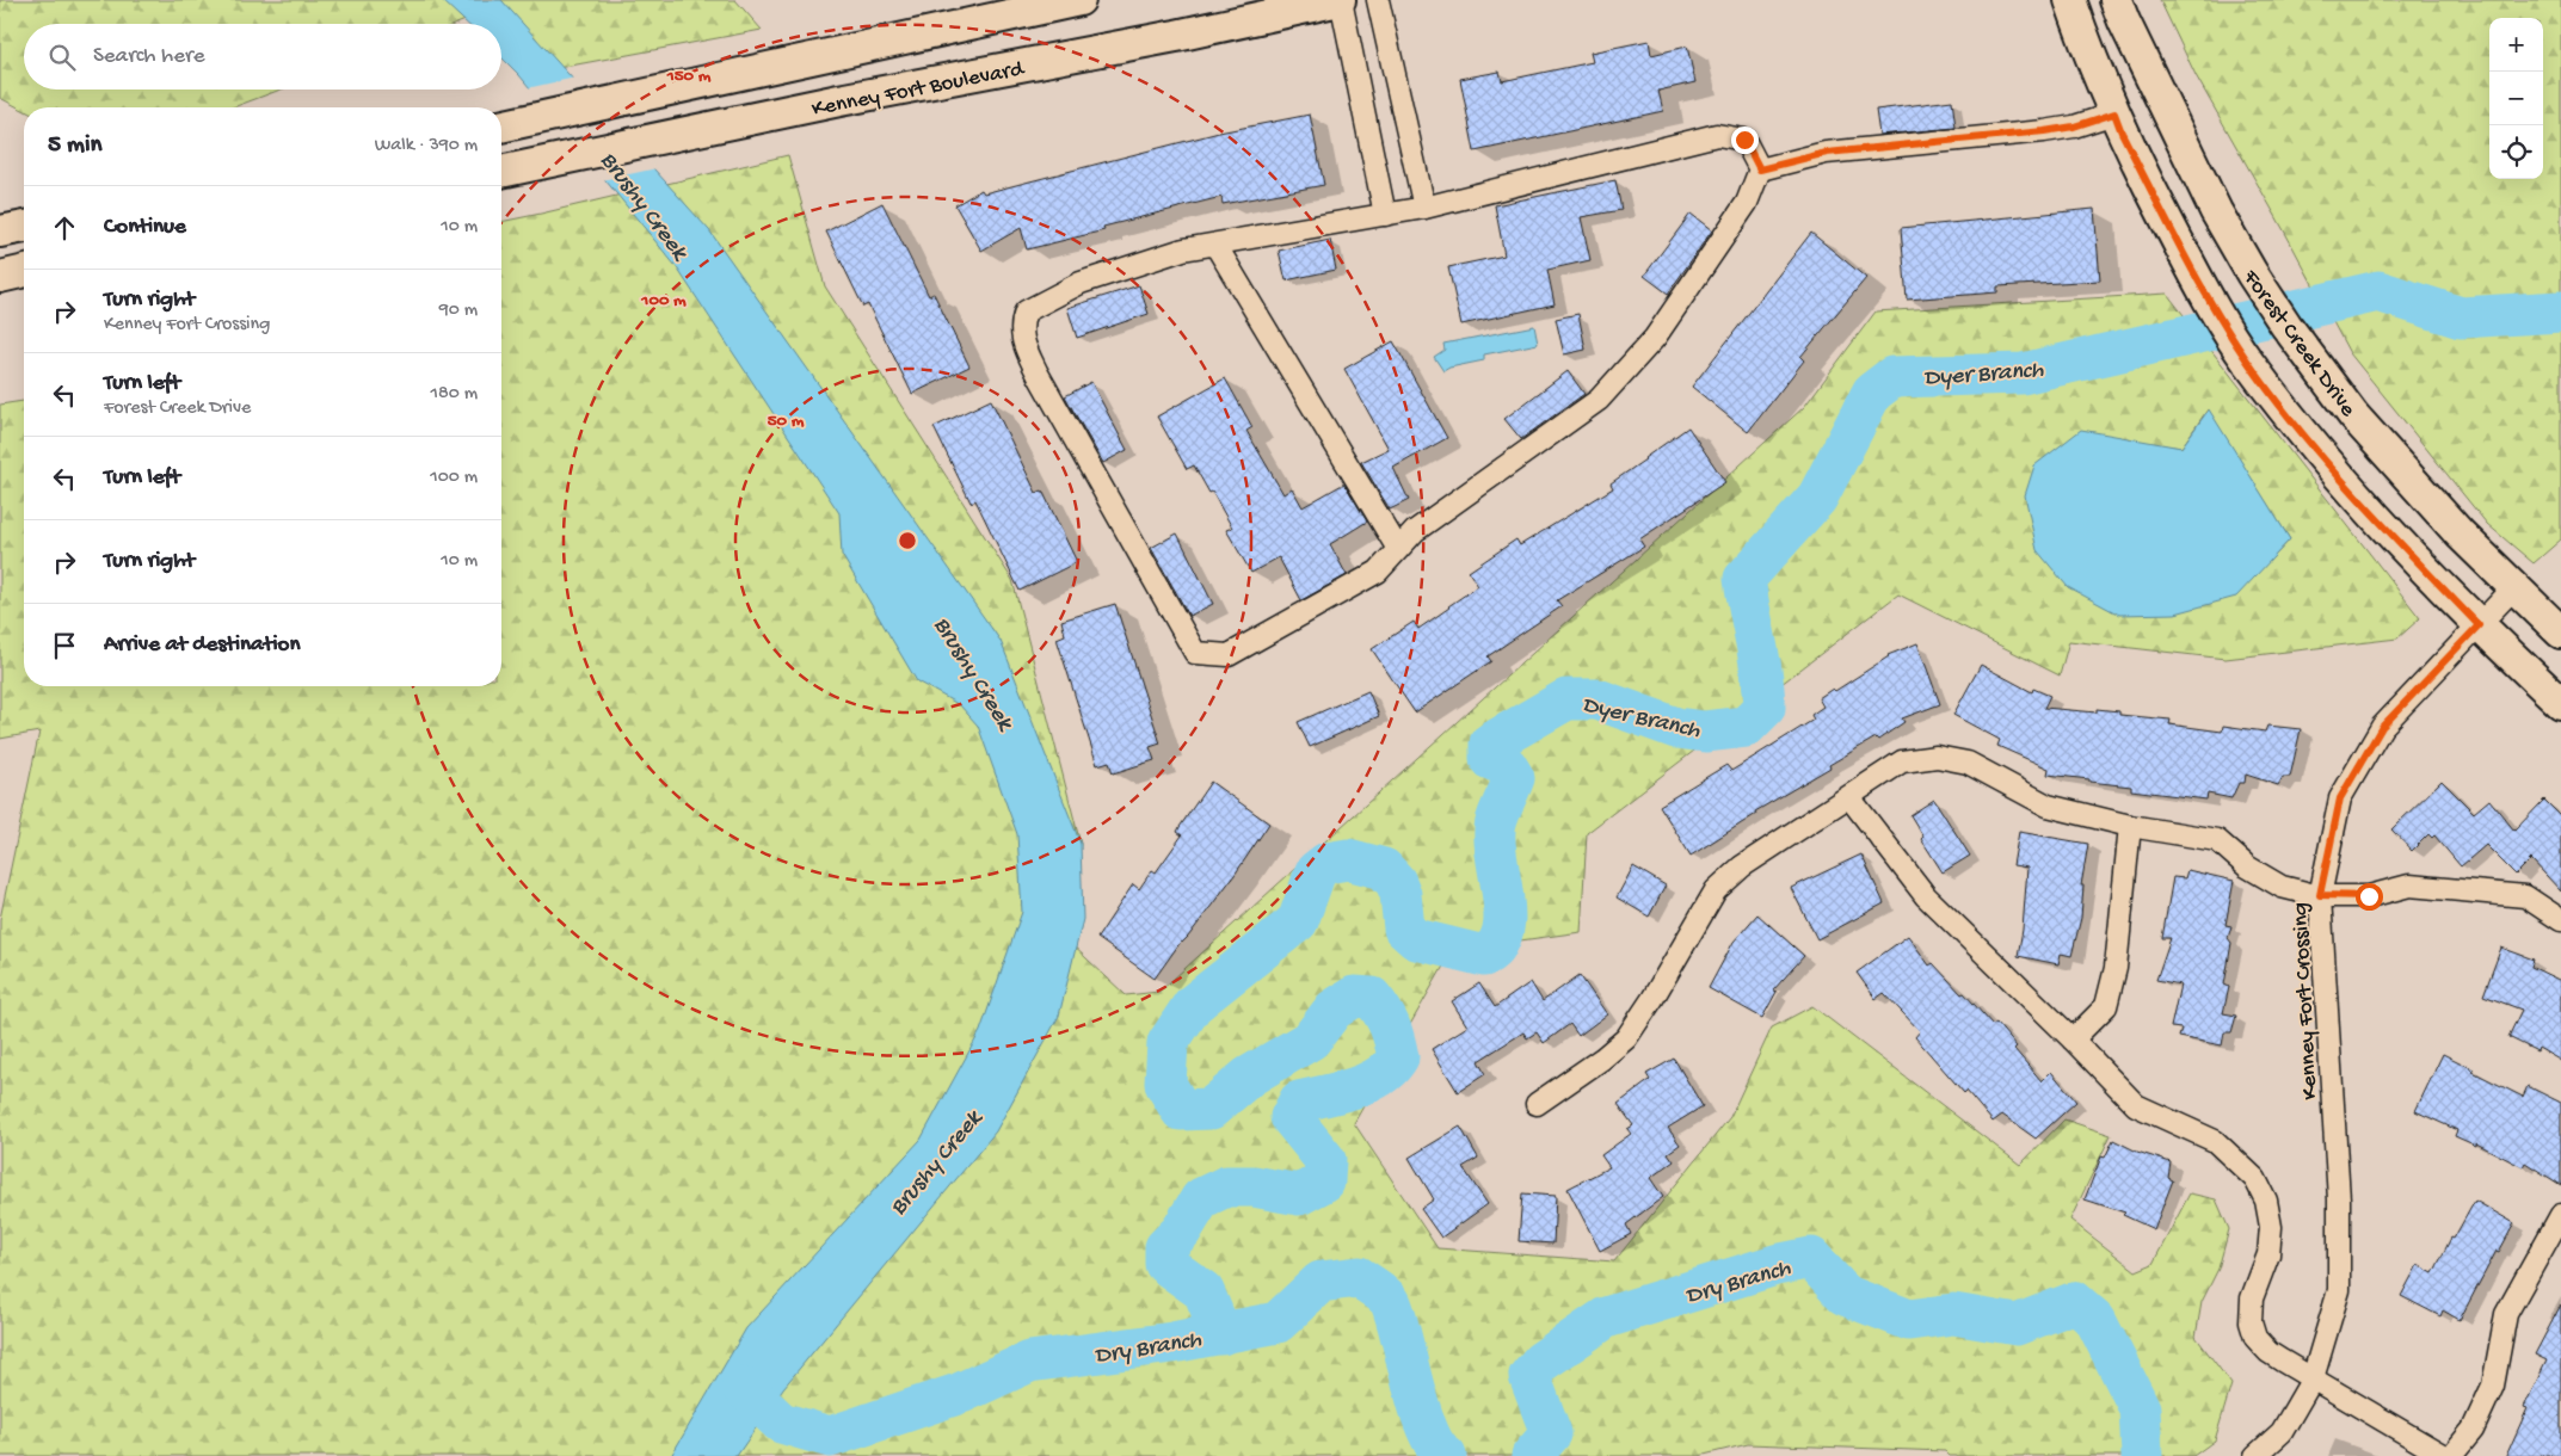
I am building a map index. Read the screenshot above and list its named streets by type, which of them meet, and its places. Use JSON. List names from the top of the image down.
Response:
{
  "streets": {
    "street": ["Kenney Fort Boulevard", "Forest Creek Drive", "Kenney Fort Crossing"]
  },
  "crossings": [
    ["Forest Creek Drive", "Kenney Fort Crossing"]
  ],
  "water": ["Brushy Creek", "Dyer Branch", "Dry Branch"],
  "page": {
    "map_buttons": ["+", "−"],
    "search": "Search here",
    "heading": ["5 min", "Walk · 390 m"],
    "list": [
      ["Continue", "10 m"],
      ["Turn right", "Kenney Fort Crossing", "90 m"],
      ["Turn left", "Forest Creek Drive", "180 m"],
      ["Turn left", "100 m"],
      ["Turn right", "10 m"],
      "Arrive at destination"
    ]
  },
  "rings": ["150 m", "100 m", "50 m"]
}
